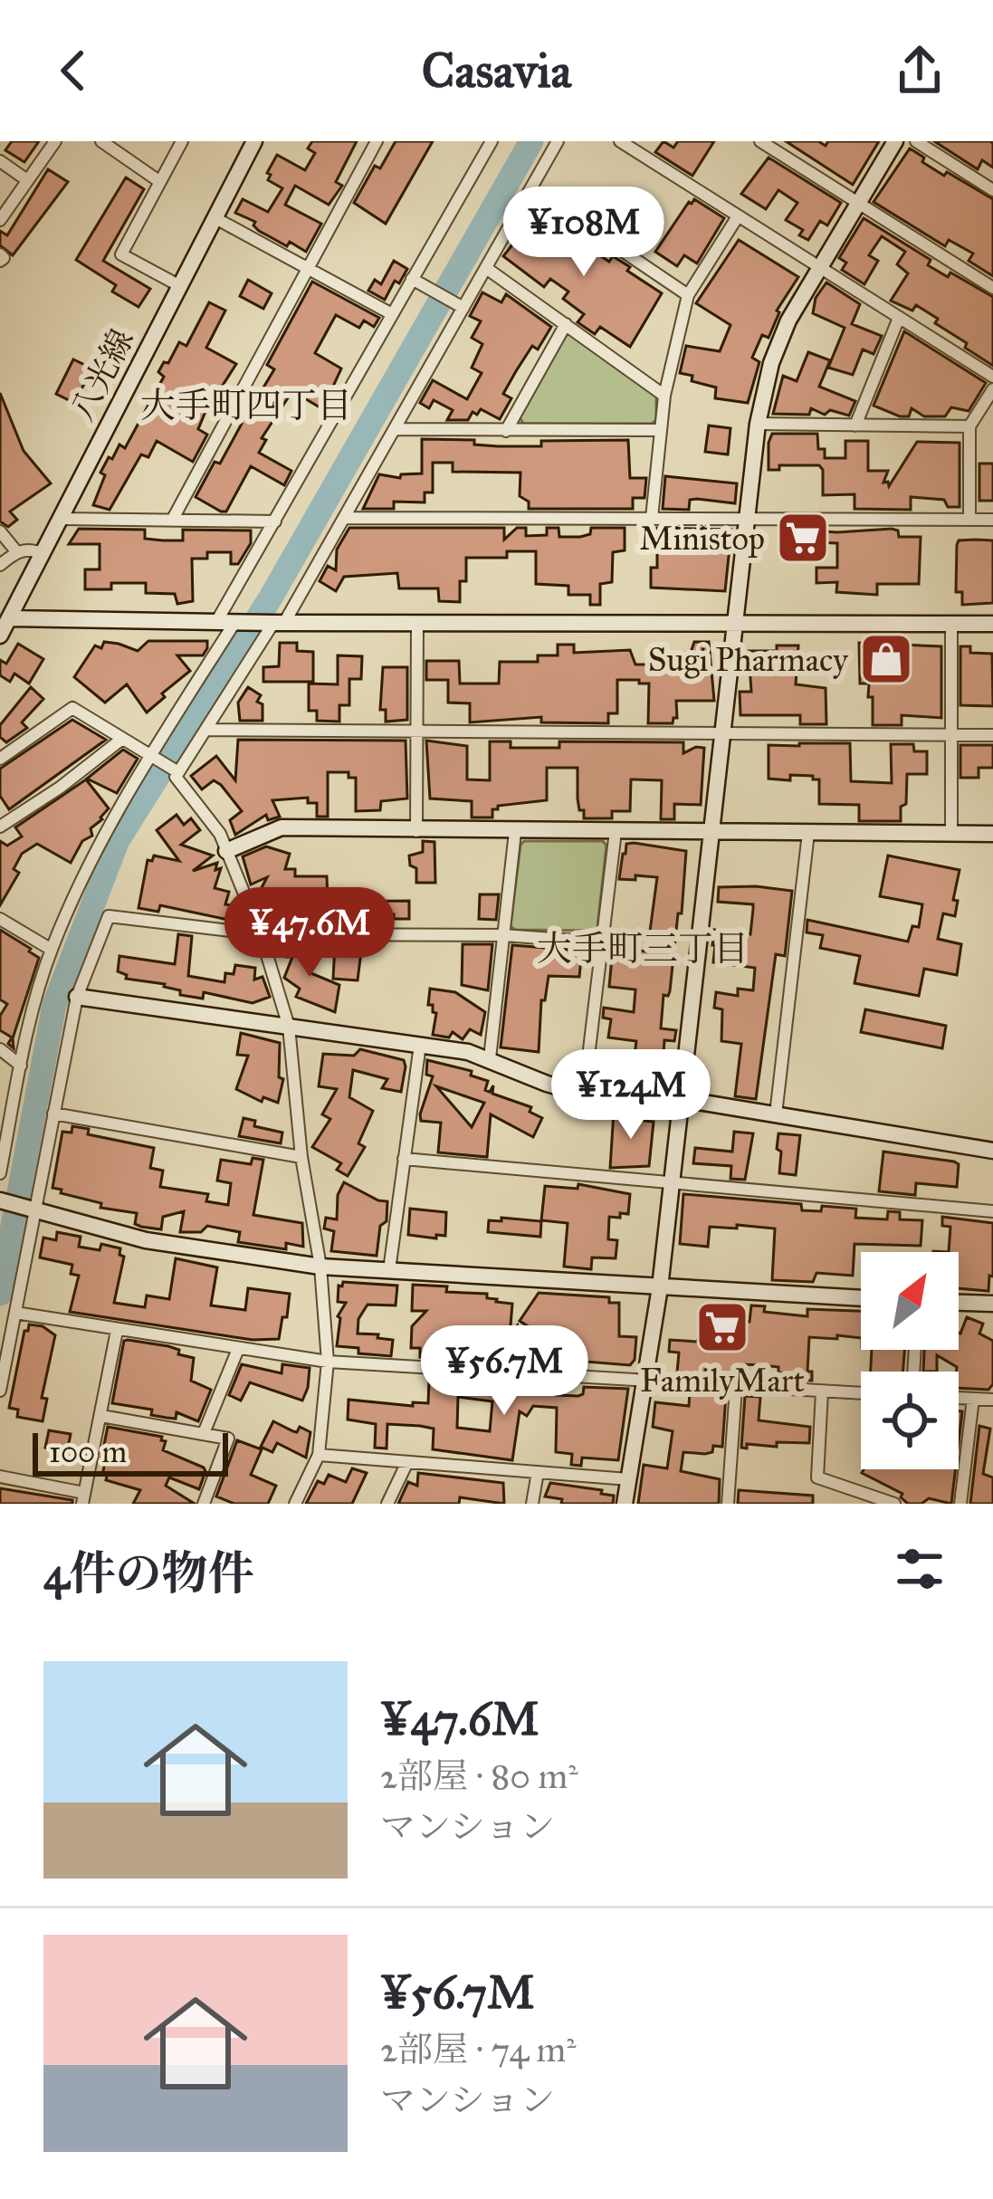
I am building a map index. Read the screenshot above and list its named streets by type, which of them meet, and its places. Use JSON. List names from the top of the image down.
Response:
{
  "streets": {
    "street": ["八光線"]
  },
  "districts": ["大手町四丁目", "大手町三丁目"],
  "places": {
    "supermarket": ["Ministop", "FamilyMart"],
    "shop": ["Sugi Pharmacy"]
  },
  "scale_bar": "100 m",
  "north": "top right",
  "page": {
    "header": "Casavia",
    "price": [
      "¥108M",
      "¥47.6M",
      "¥124M",
      "¥56.7M"
    ],
    "scale": "100 m",
    "heading": "4件の物件",
    "list": [
      {
        "name": "¥47.6M",
        "note": "2部屋 · 80 m² · マンション"
      },
      {
        "name": "¥56.7M",
        "note": "2部屋 · 74 m² · マンション"
      }
    ]
  }
}
